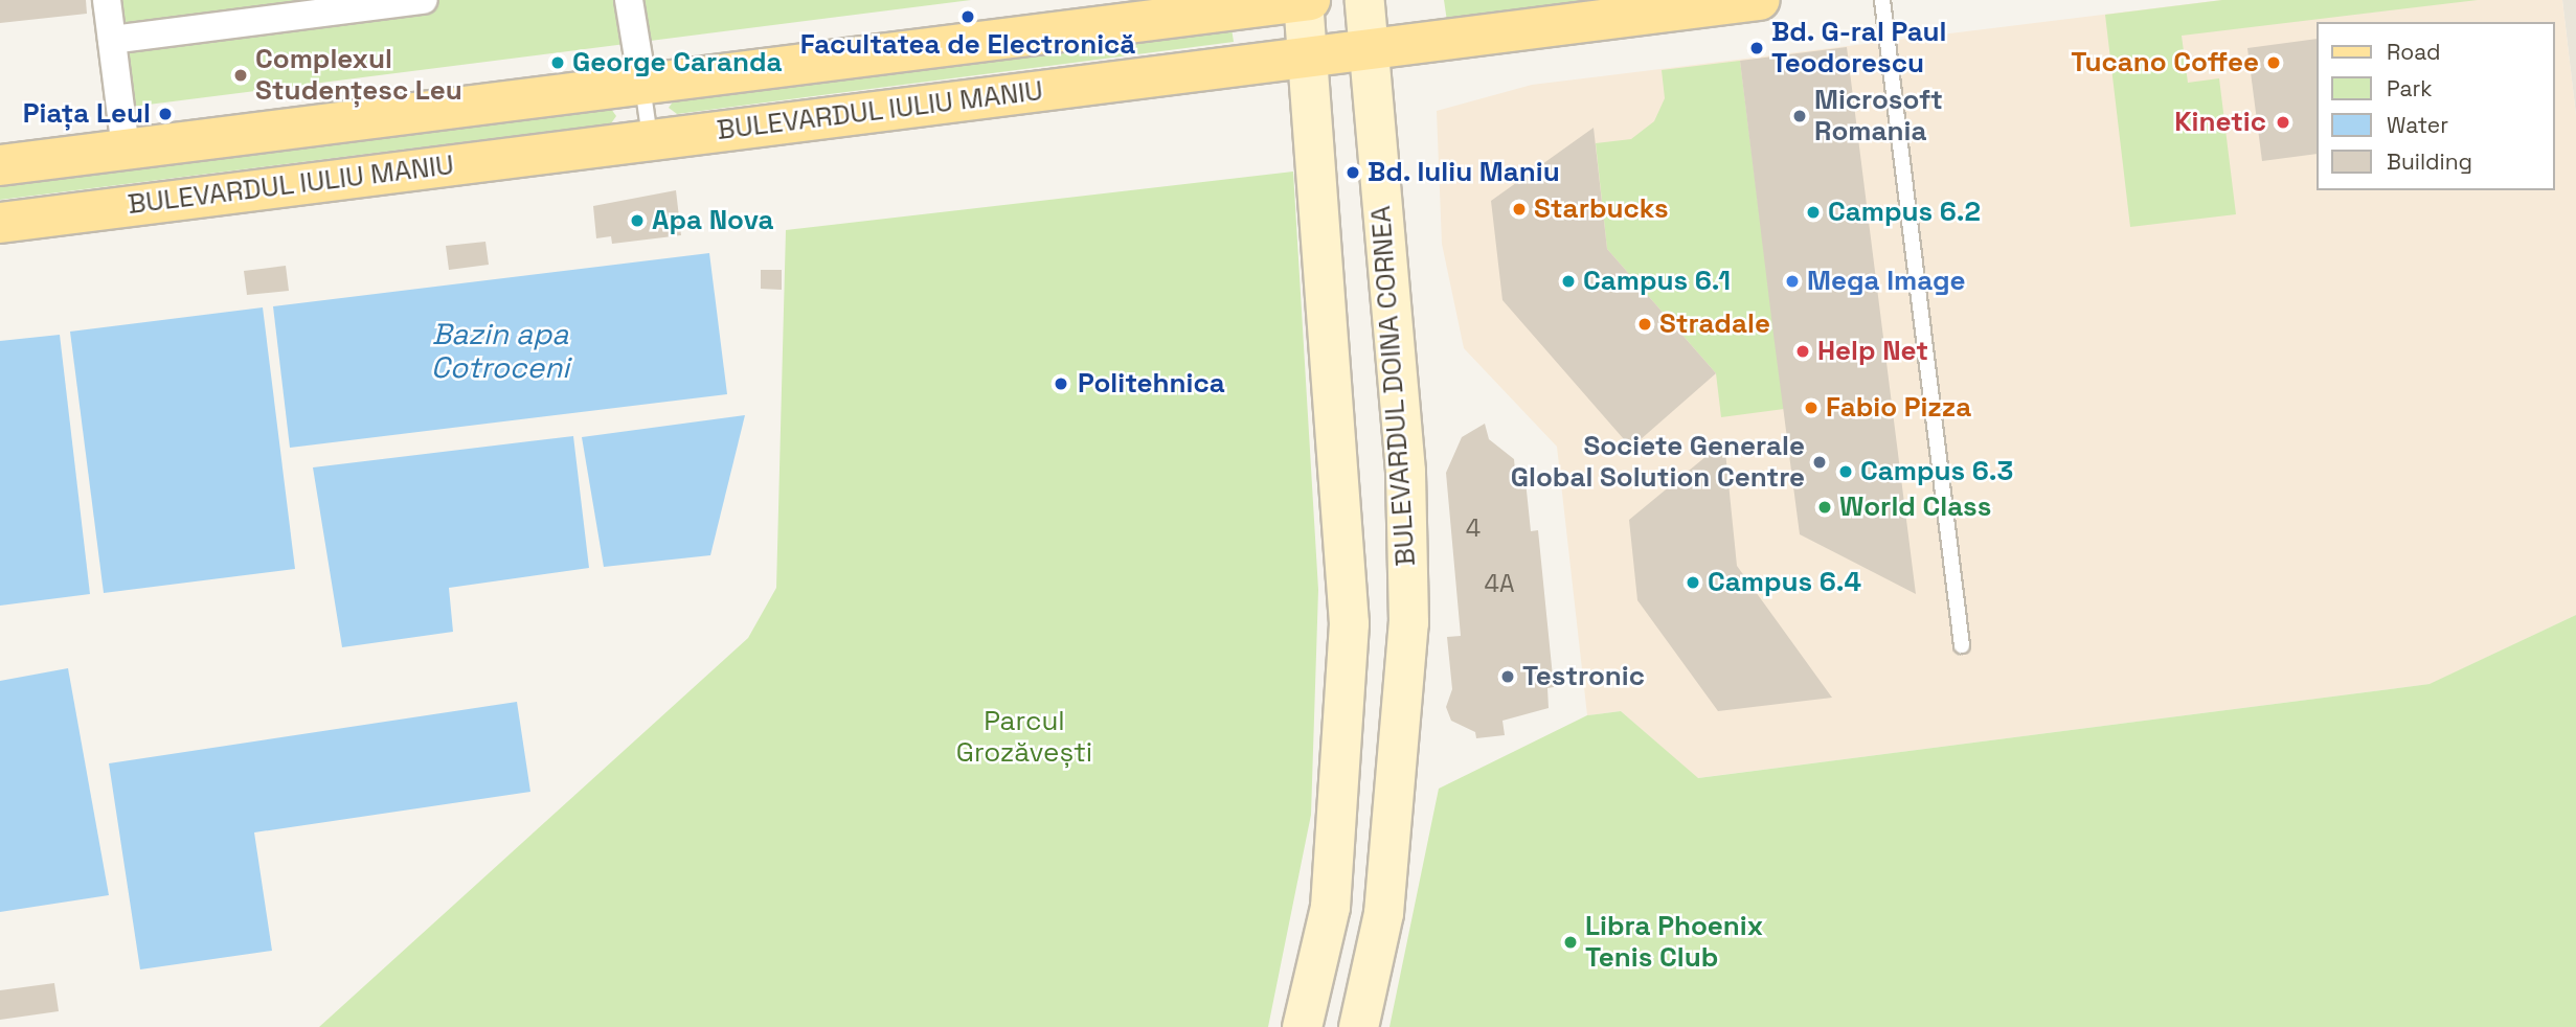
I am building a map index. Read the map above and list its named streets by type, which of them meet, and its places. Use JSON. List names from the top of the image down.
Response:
{
  "streets": {
    "main road": ["BULEVARDUL IULIU MANIU", "BULEVARDUL DOINA CORNEA"]
  },
  "crossings": [
    ["BULEVARDUL IULIU MANIU", "BULEVARDUL DOINA CORNEA"]
  ],
  "water": ["Bazin apa Cotroceni"],
  "parks": ["Parcul Grozăvești"],
  "places": [
    "Facultatea de Electronică",
    "Bd. G-ral Paul Teodorescu",
    "George Caranda",
    "Tucano Coffee",
    "Complexul Studențesc Leu",
    "Piața Leul",
    "Microsoft Romania",
    "Kinetic",
    "Bd. Iuliu Maniu",
    "Starbucks",
    "Campus 6.2",
    "Apa Nova",
    "Campus 6.1",
    "Mega Image",
    "Stradale",
    "Help Net",
    "Politehnica",
    "Fabio Pizza",
    "Societe Generale Global Solution Centre",
    "Campus 6.3",
    "World Class",
    "Campus 6.4",
    "Testronic",
    "Libra Phoenix Tenis Club"
  ],
  "house_numbers": ["4", "4A"],
  "legend": [
    "Road",
    "Park",
    "Water",
    "Building"
  ]
}
